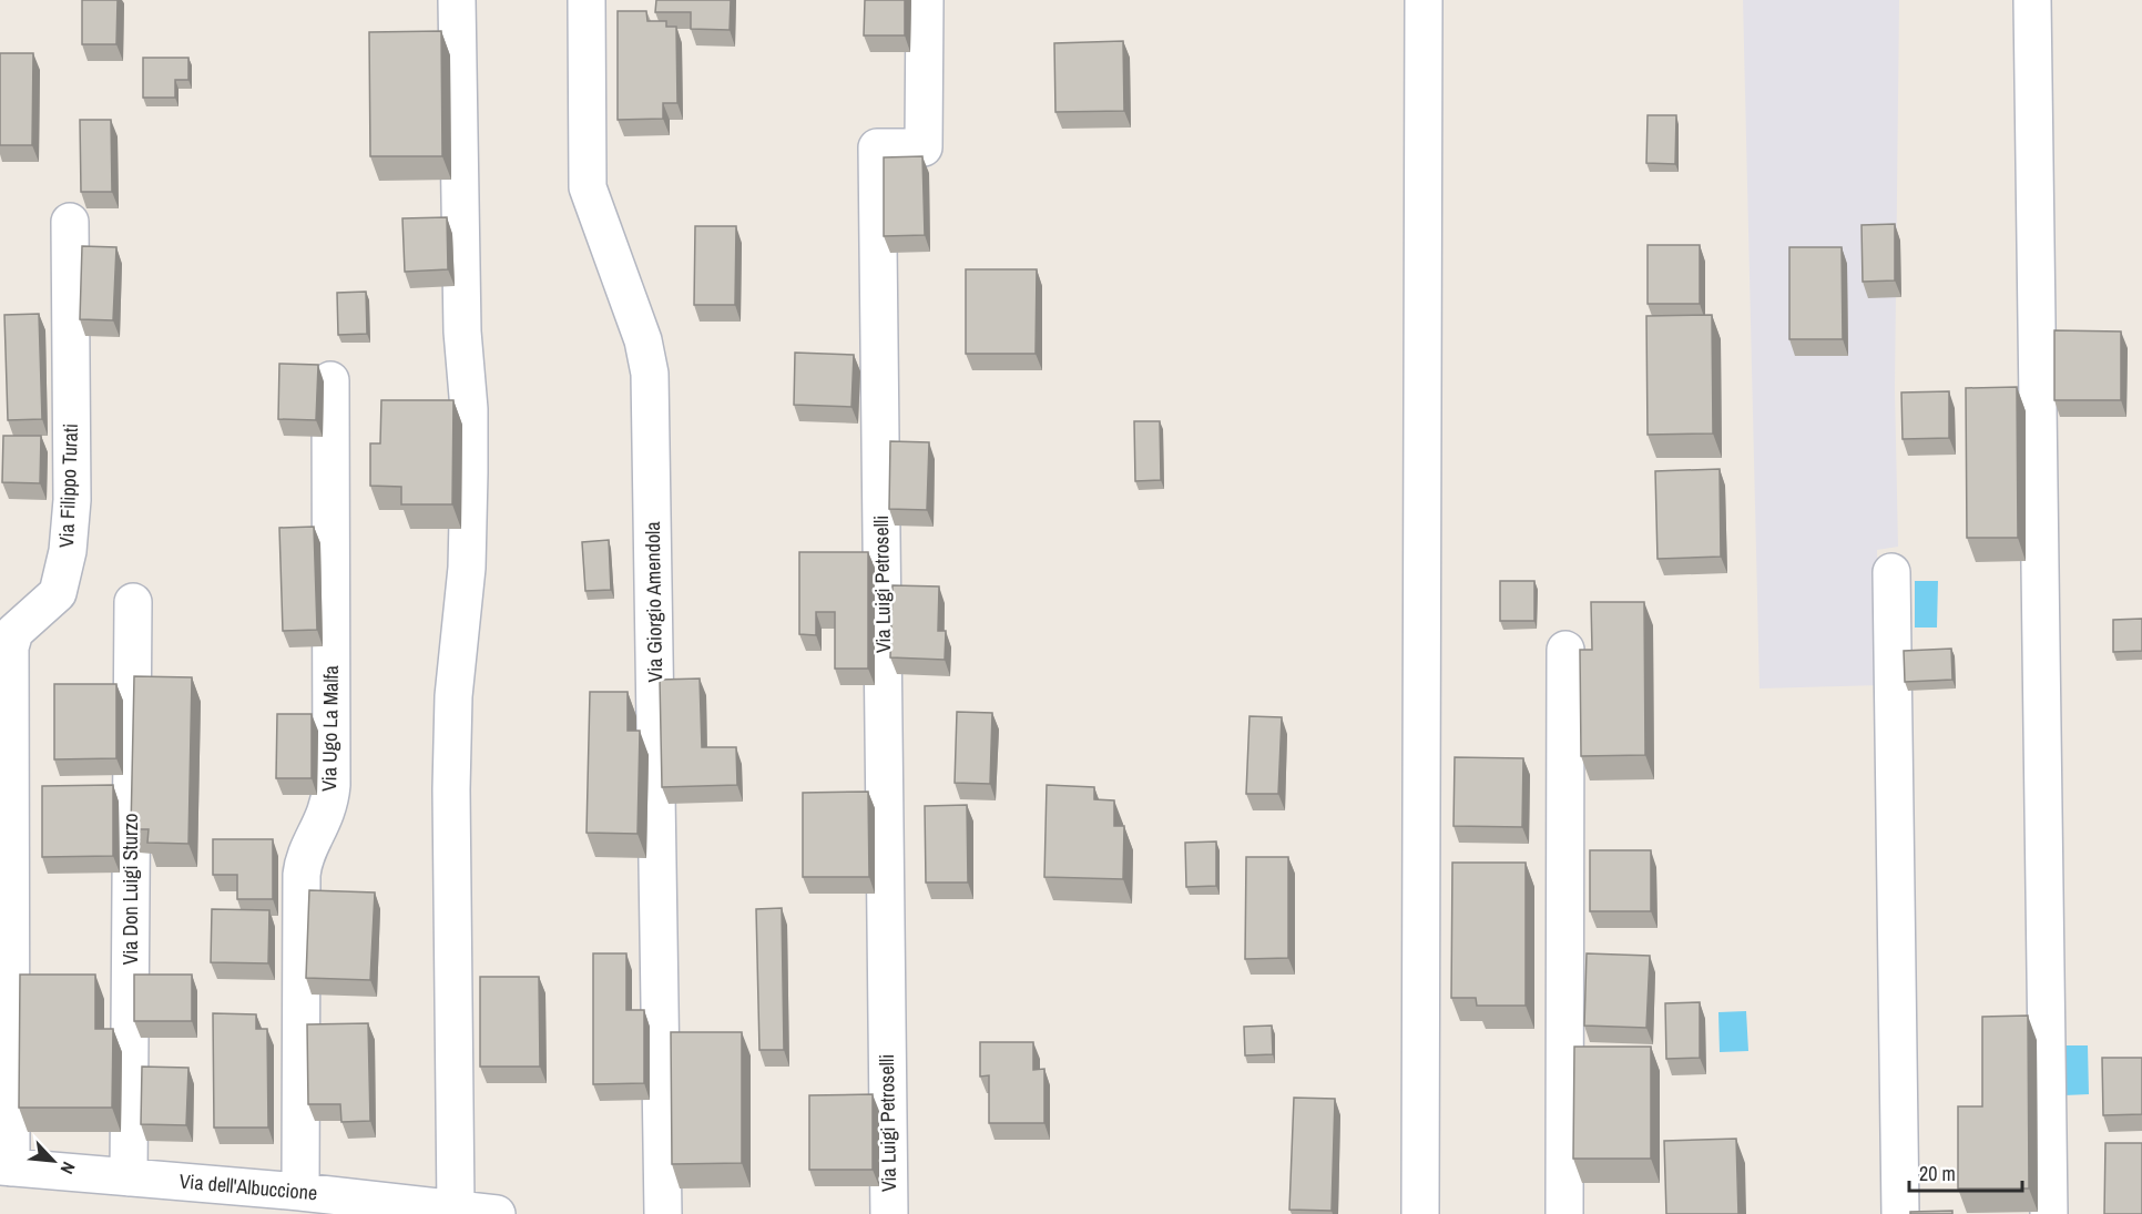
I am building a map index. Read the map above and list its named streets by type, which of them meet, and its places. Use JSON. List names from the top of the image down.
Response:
{
  "streets": {
    "street": [
      "Via Filippo Turati",
      "Via Luigi Petroselli",
      "Via Giorgio Amendola",
      "Via Ugo La Malfa",
      "Via Don Luigi Sturzo",
      "Via dell'Albuccione"
    ]
  },
  "crossings": [
    ["Via Filippo Turati", "Via dell'Albuccione"],
    ["Via Ugo La Malfa", "Via dell'Albuccione"],
    ["Via Don Luigi Sturzo", "Via dell'Albuccione"]
  ],
  "scale_bar": "20 m",
  "north": "bottom right"
}
